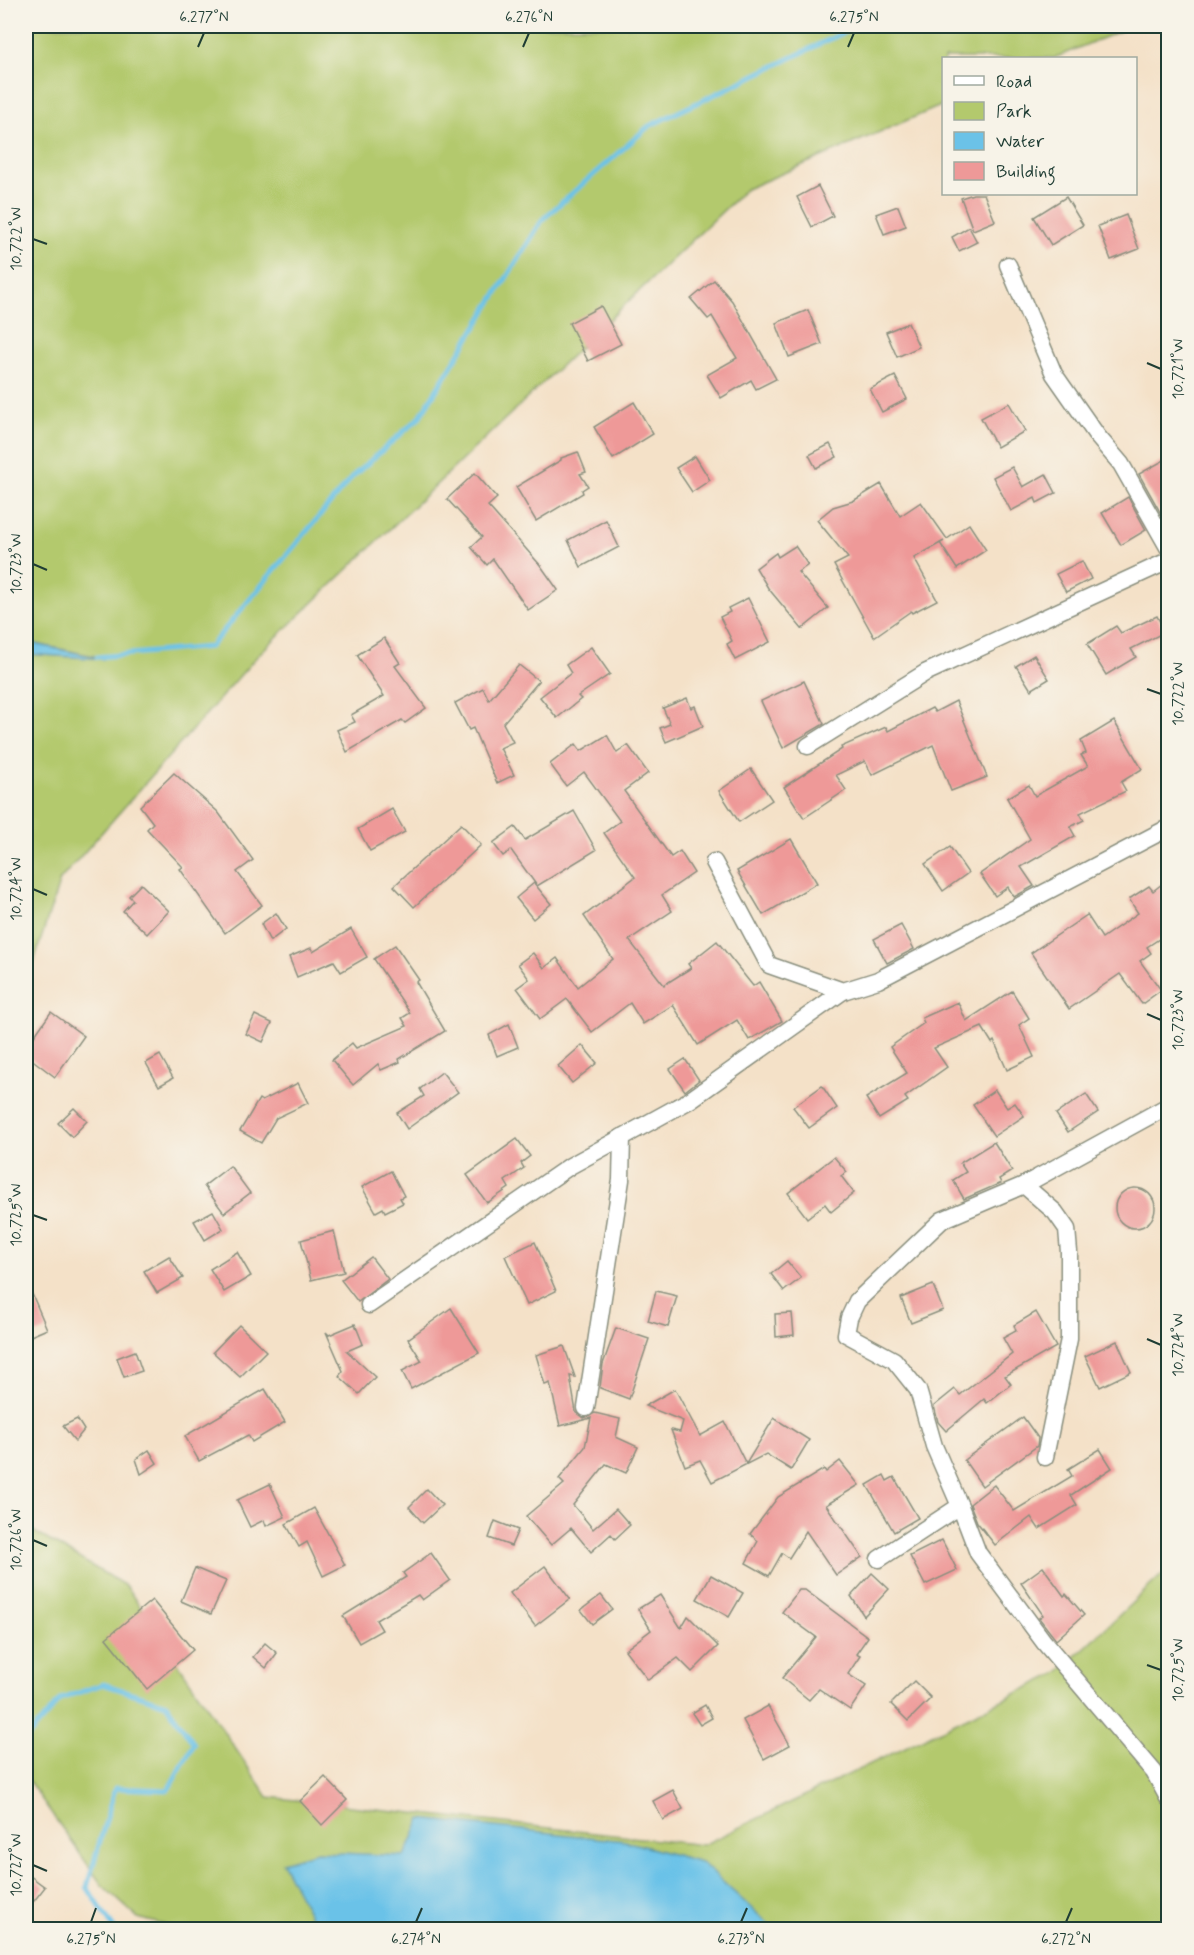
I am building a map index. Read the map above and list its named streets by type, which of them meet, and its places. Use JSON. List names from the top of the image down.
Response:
{
  "legend": [
    "Road",
    "Park",
    "Water",
    "Building"
  ],
  "coordinates": [
    "6.277°N",
    "6.276°N",
    "6.275°N",
    "10.722°W",
    "10.721°W",
    "10.723°W",
    "10.724°W",
    "10.725°W",
    "10.726°W",
    "10.727°W",
    "6.274°N",
    "6.273°N",
    "6.272°N"
  ]
}
